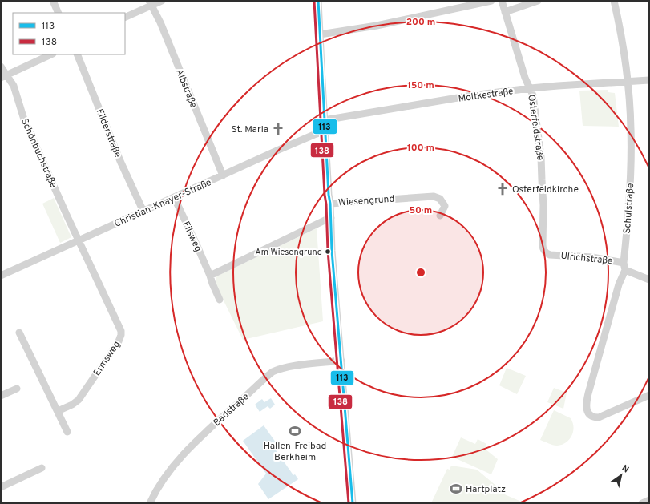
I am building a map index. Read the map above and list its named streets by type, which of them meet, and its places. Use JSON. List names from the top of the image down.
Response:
{
  "streets": {
    "street": [
      "Albstraße",
      "Moltkestraße",
      "Osterfeldstraße",
      "Filderstraße",
      "Schönbuchstraße",
      "Wiesengrund",
      "Christian-Knayer-Straße",
      "Schulstraße",
      "Filsweg",
      "Ulrichstraße",
      "Ermsweg",
      "Badstraße"
    ]
  },
  "crossings": [
    ["Albstraße", "Christian-Knayer-Straße"],
    ["Moltkestraße", "Osterfeldstraße"],
    ["Moltkestraße", "Schulstraße"],
    ["Osterfeldstraße", "Ulrichstraße"],
    ["Filderstraße", "Christian-Knayer-Straße"],
    ["Schönbuchstraße", "Christian-Knayer-Straße"],
    ["Schönbuchstraße", "Ermsweg"],
    ["Christian-Knayer-Straße", "Filsweg"],
    ["Christian-Knayer-Straße", "Ermsweg"],
    ["Schulstraße", "Ulrichstraße"]
  ],
  "places": {
    "church": ["St. Maria", "Osterfeldkirche"],
    "other": ["Am Wiesengrund"],
    "sports": ["Hallen-Freibad Berkheim", "Hartplatz"]
  },
  "lines": ["transit line 113", "transit line 138"],
  "legend": ["113", "138"],
  "north": "top right",
  "rings": [
    "200 m",
    "150 m",
    "100 m",
    "50 m"
  ]
}
